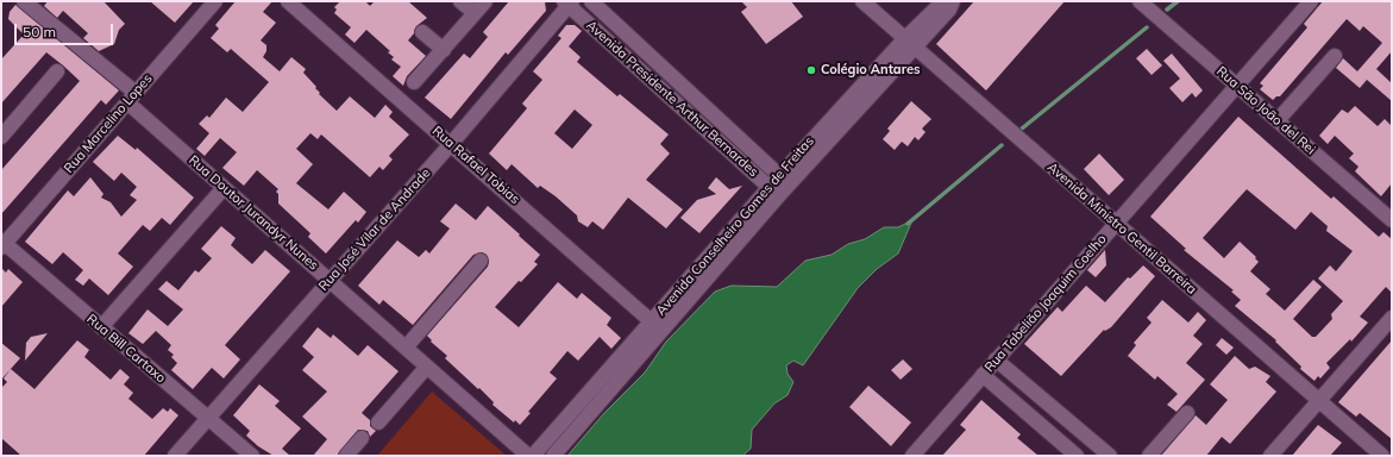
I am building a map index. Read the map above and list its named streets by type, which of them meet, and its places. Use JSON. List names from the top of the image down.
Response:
{
  "streets": {
    "street": [
      "Avenida Presidente Arthur Bernardes",
      "Rua São João del Rei",
      "Rua Marcelino Lopes",
      "Rua Rafael Tobias",
      "Rua Doutor Jurandyr Nunes",
      "Avenida Conselheiro Gomes de Freitas",
      "Avenida Ministro Gentil Barreira",
      "Rua José Vilar de Andrade",
      "Rua Tabelião Joaquim Coelho",
      "Rua Bill Cartaxo"
    ]
  },
  "crossings": [
    ["Avenida Presidente Arthur Bernardes", "Avenida Conselheiro Gomes de Freitas"],
    ["Avenida Presidente Arthur Bernardes", "Rua José Vilar de Andrade"],
    ["Rua São João del Rei", "Rua Tabelião Joaquim Coelho"],
    ["Rua Marcelino Lopes", "Rua Doutor Jurandyr Nunes"],
    ["Rua Marcelino Lopes", "Rua Bill Cartaxo"],
    ["Rua Rafael Tobias", "Avenida Conselheiro Gomes de Freitas"],
    ["Rua Rafael Tobias", "Rua José Vilar de Andrade"],
    ["Rua Doutor Jurandyr Nunes", "Rua José Vilar de Andrade"],
    ["Avenida Conselheiro Gomes de Freitas", "Avenida Ministro Gentil Barreira"],
    ["Avenida Ministro Gentil Barreira", "Rua Tabelião Joaquim Coelho"],
    ["Rua José Vilar de Andrade", "Rua Bill Cartaxo"]
  ],
  "places": ["Colégio Antares"],
  "scale_bar": "50 m"
}
